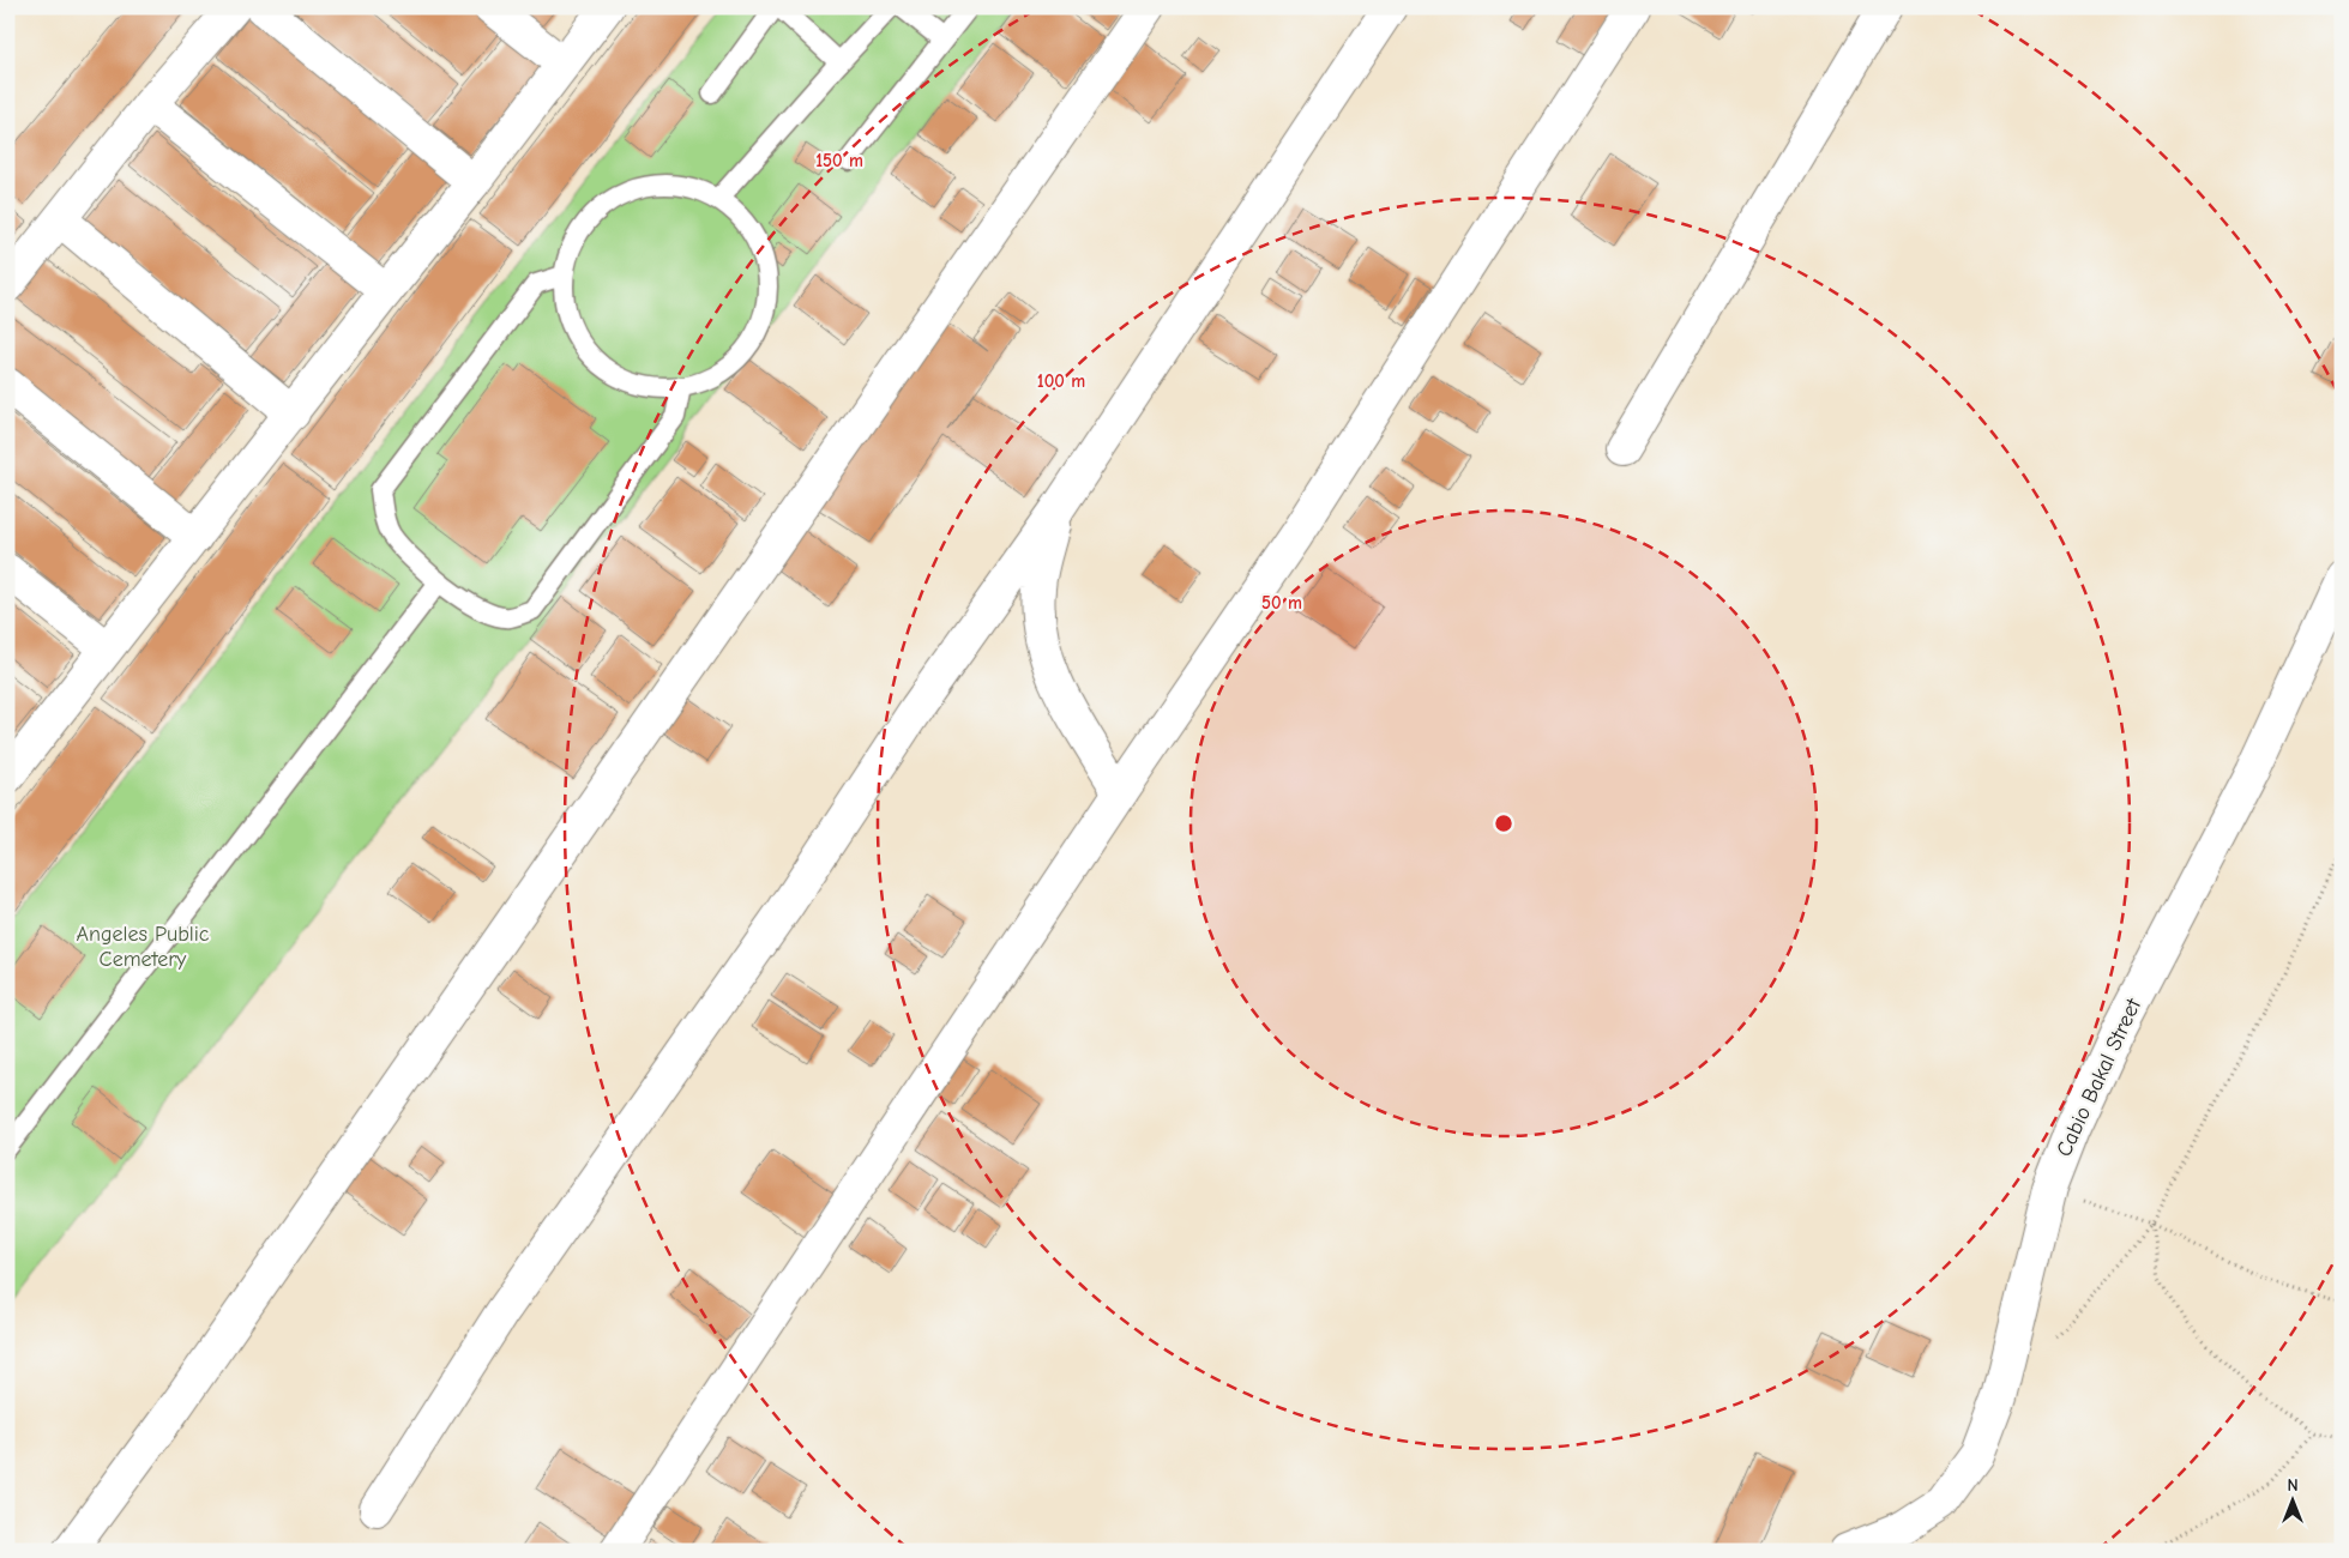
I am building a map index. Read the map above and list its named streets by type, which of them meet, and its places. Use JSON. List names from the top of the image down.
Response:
{
  "streets": {
    "street": ["Cabio Bakal Street"]
  },
  "parks": ["Angeles Public Cemetery"],
  "north": "top",
  "rings": ["150 m", "100 m", "50 m"]
}
